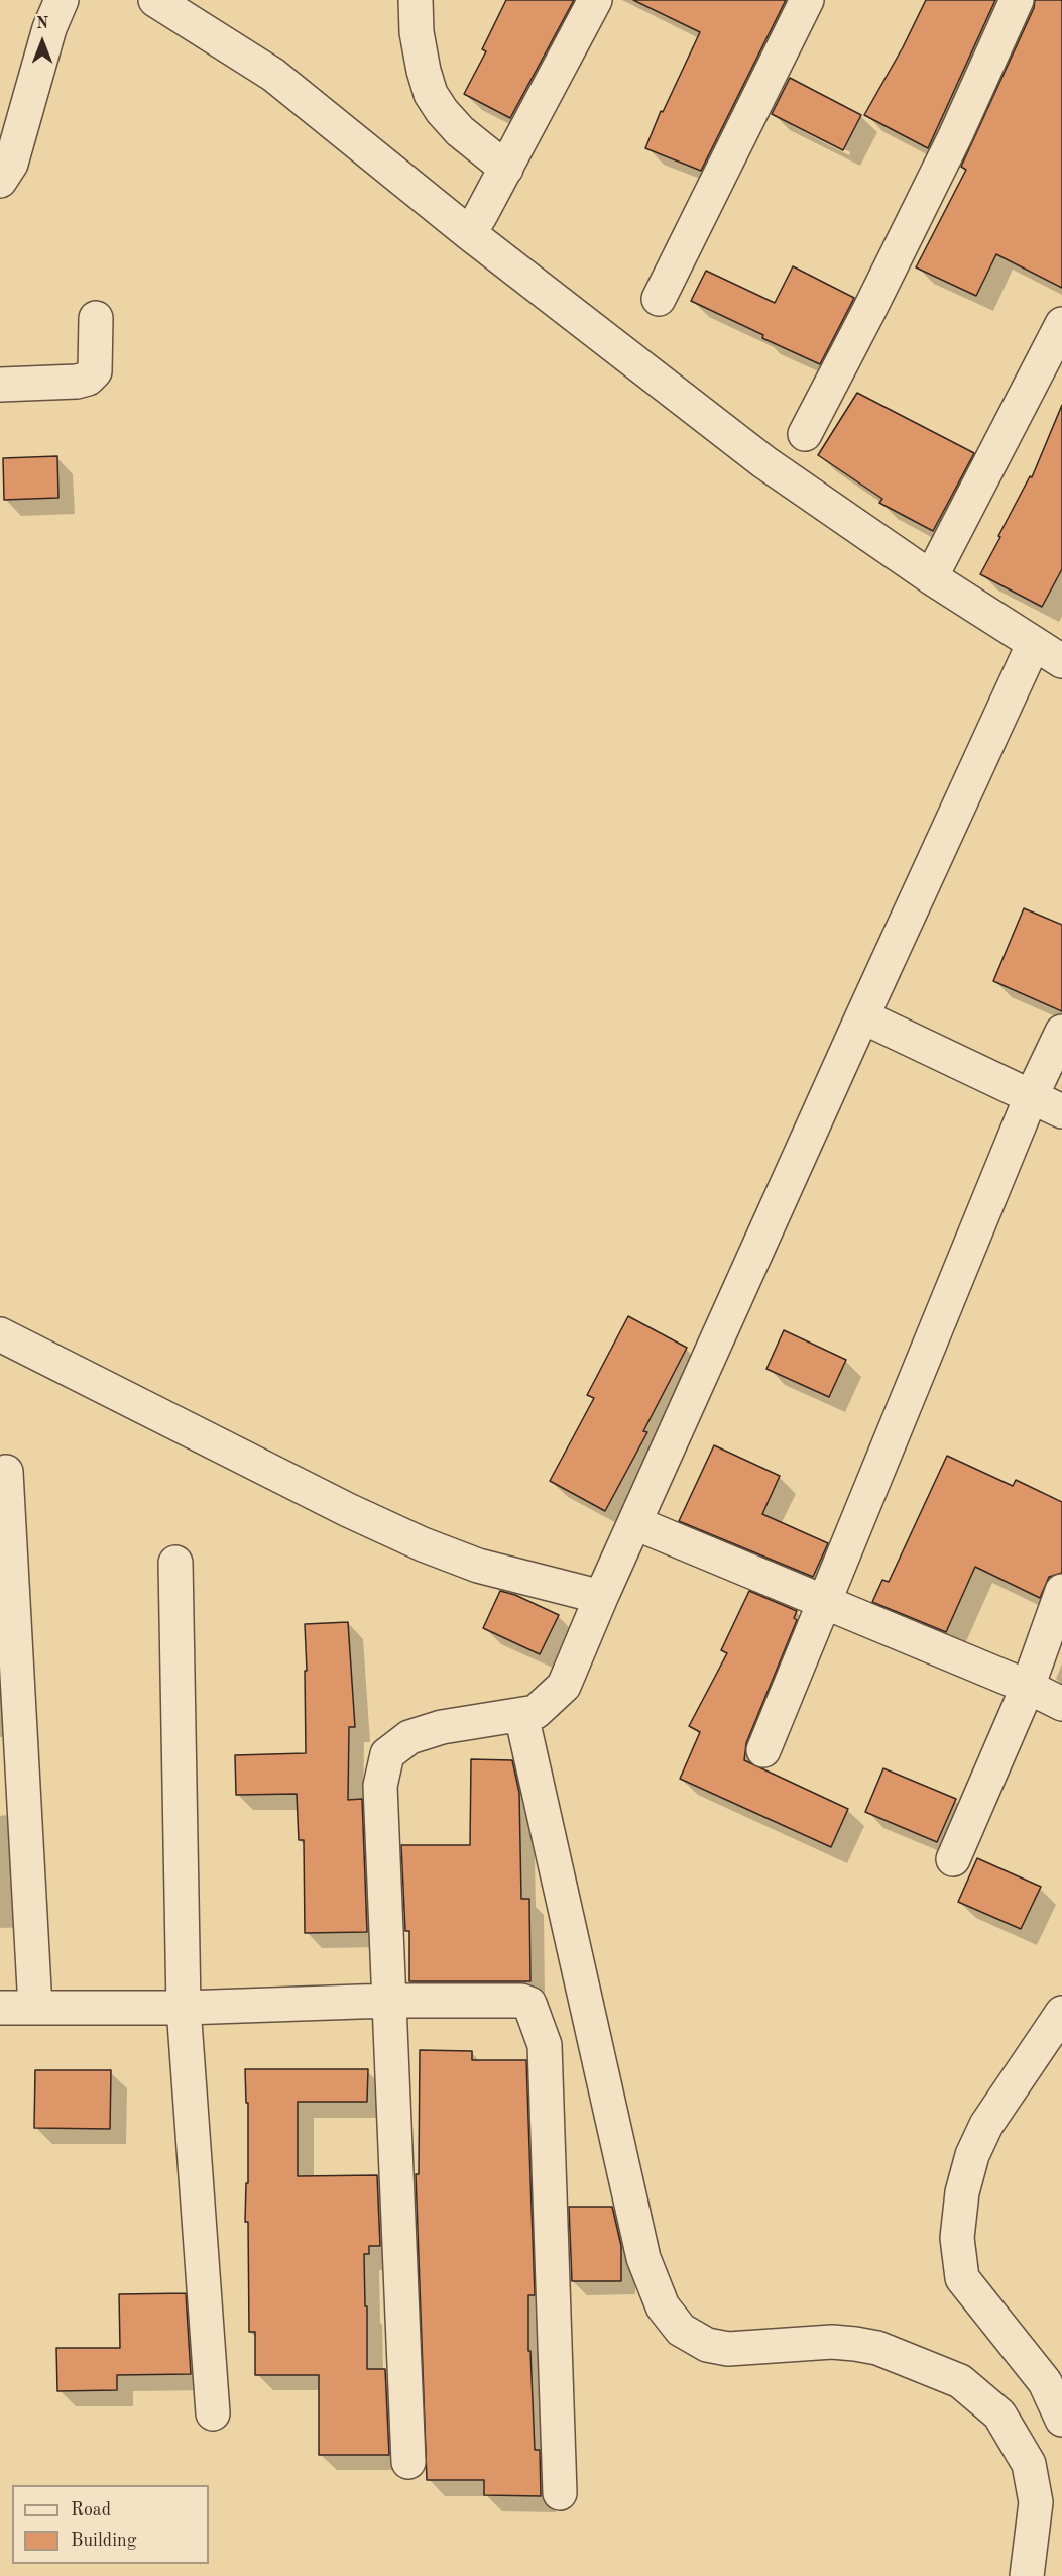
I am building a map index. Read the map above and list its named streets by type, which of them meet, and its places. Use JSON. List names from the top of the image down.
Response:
{
  "legend": ["Road", "Building"],
  "north": "top"
}
